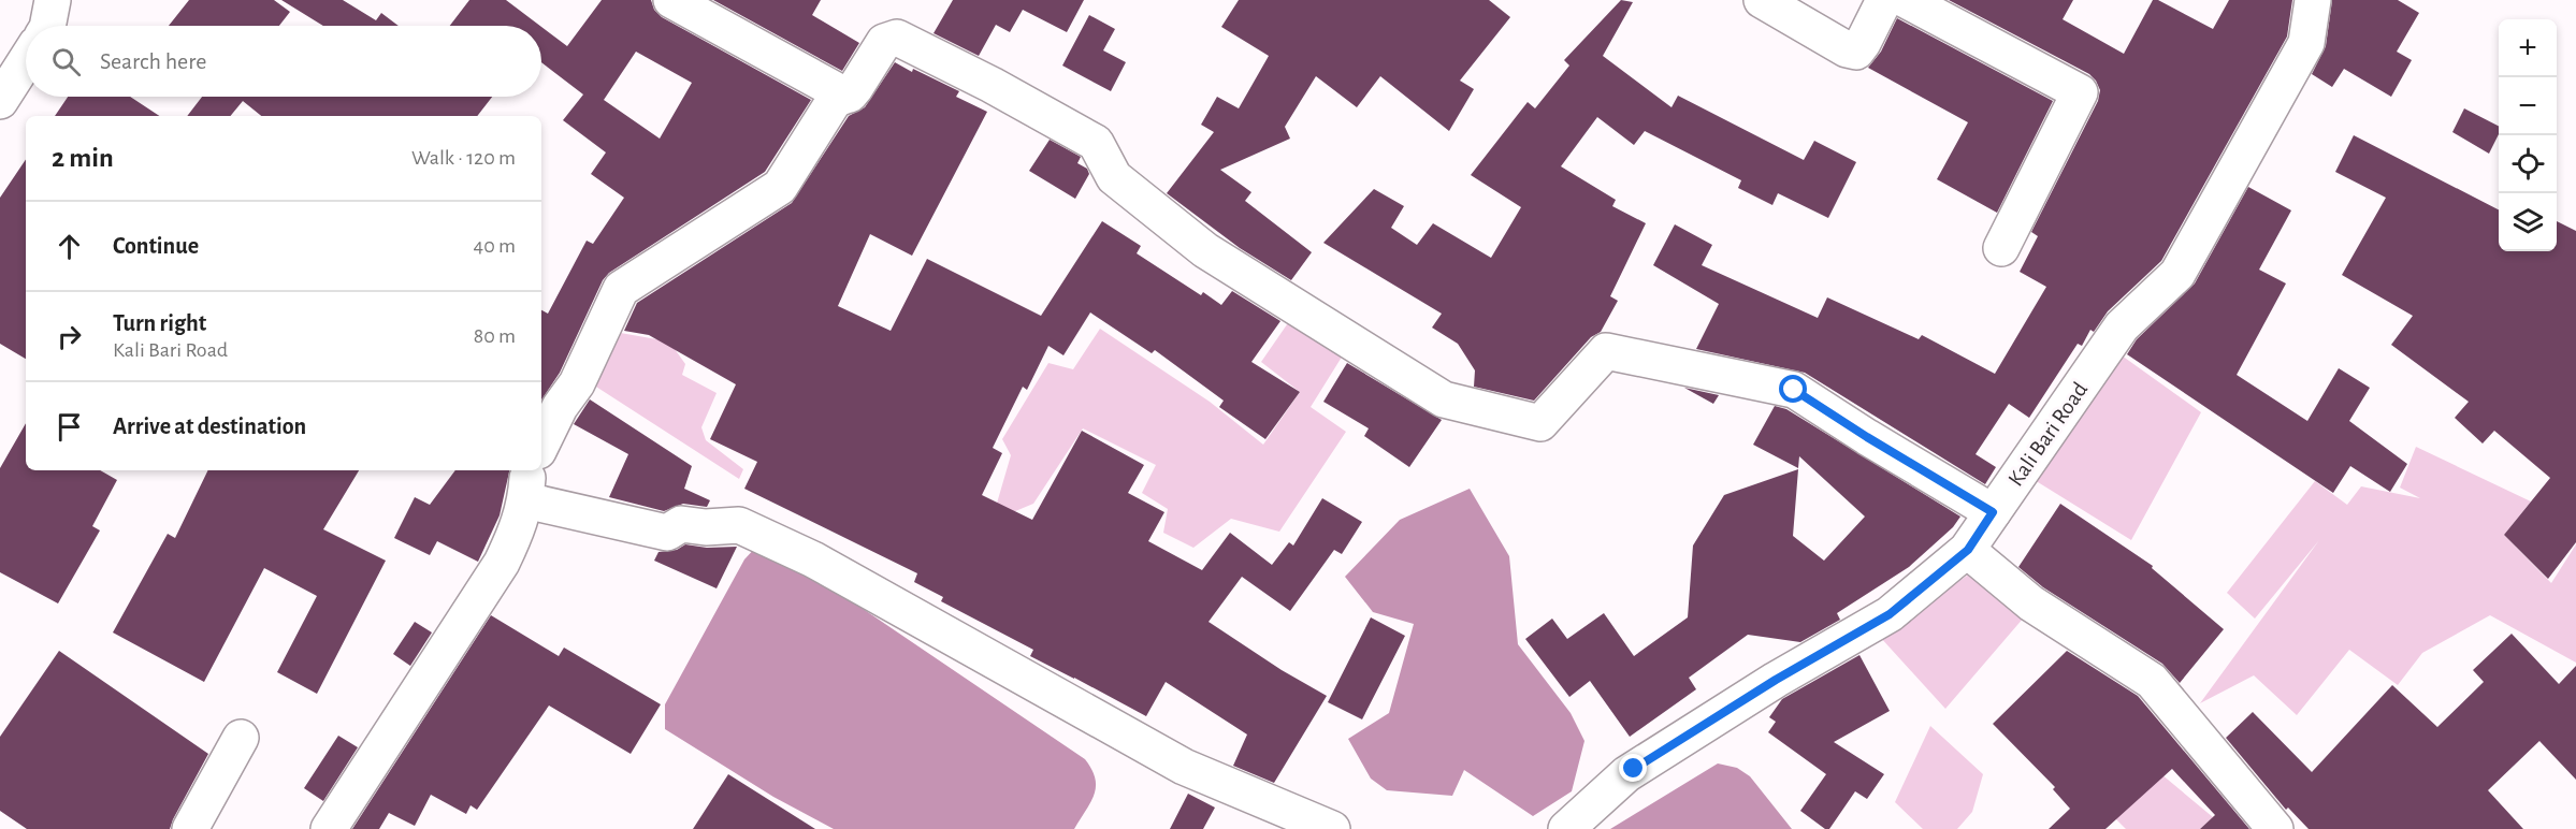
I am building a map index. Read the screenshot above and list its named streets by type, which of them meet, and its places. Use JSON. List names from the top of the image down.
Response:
{
  "streets": {
    "street": ["Kali Bari Road"]
  },
  "page": {
    "map_buttons": ["+", "−"],
    "search": "Search here",
    "heading": ["2 min", "Walk · 120 m"],
    "list": [
      ["Continue", "40 m"],
      ["Turn right", "Kali Bari Road", "80 m"],
      "Arrive at destination"
    ]
  }
}
